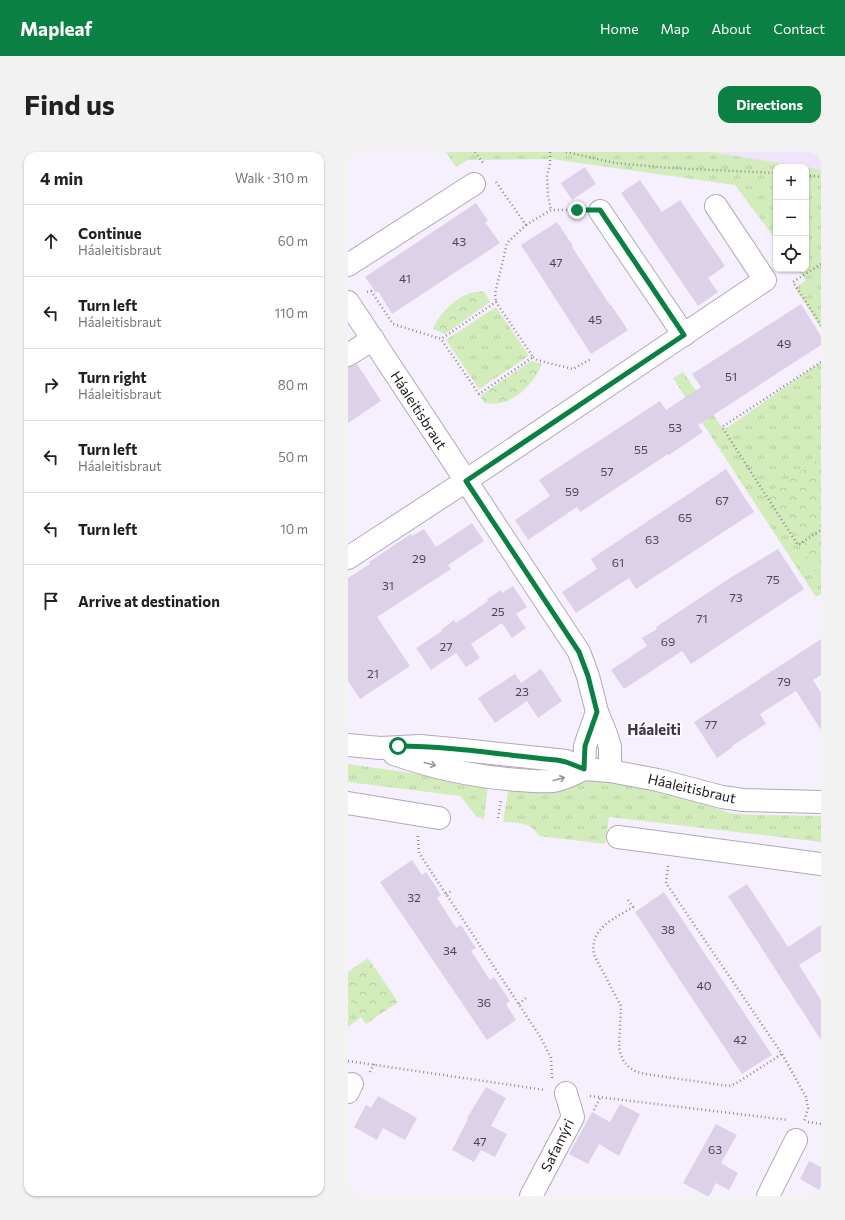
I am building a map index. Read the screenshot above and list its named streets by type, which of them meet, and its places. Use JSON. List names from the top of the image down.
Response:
{
  "streets": {
    "street": ["Háaleitisbraut", "Safamýri"]
  },
  "districts": ["Háaleiti"],
  "house_numbers": [
    "43",
    "47",
    "41",
    "45",
    "49",
    "51",
    "53",
    "55",
    "57",
    "59",
    "67",
    "65",
    "63",
    "29",
    "61",
    "75",
    "31",
    "73",
    "25",
    "71",
    "69",
    "27",
    "21",
    "79",
    "23",
    "77",
    "32",
    "38",
    "34",
    "40",
    "36",
    "42",
    "47",
    "63"
  ],
  "page": {
    "header": "Mapleaf",
    "nav": [
      "Home",
      "Map",
      "About",
      "Contact"
    ],
    "buttons": "Directions",
    "title": "Find us",
    "heading": ["4 min", "Walk · 310 m"],
    "map_buttons": ["+", "−"],
    "list": [
      ["Continue", "Háaleitisbraut", "60 m"],
      ["Turn left", "Háaleitisbraut", "110 m"],
      ["Turn right", "Háaleitisbraut", "80 m"],
      ["Turn left", "Háaleitisbraut", "50 m"],
      ["Turn left", "10 m"],
      "Arrive at destination"
    ]
  }
}
